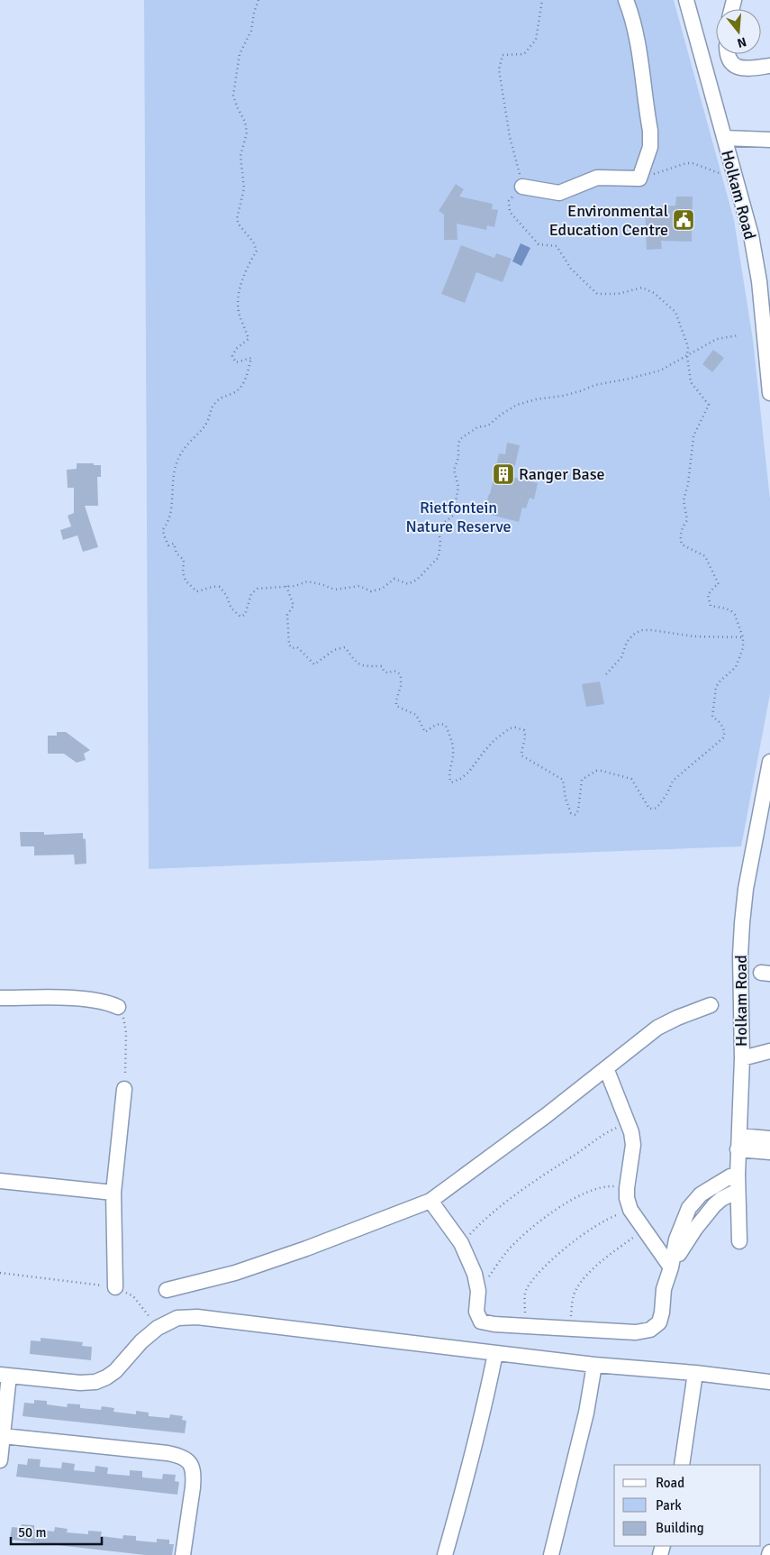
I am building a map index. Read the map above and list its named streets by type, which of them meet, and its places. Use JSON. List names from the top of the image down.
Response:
{
  "streets": {
    "street": ["Holkam Road"]
  },
  "parks": ["Rietfontein Nature Reserve"],
  "places": {
    "public building": ["Environmental Education Centre"],
    "building": ["Ranger Base"]
  },
  "legend": ["Road", "Park", "Building"],
  "scale_bar": "50 m",
  "north": "bottom"
}
